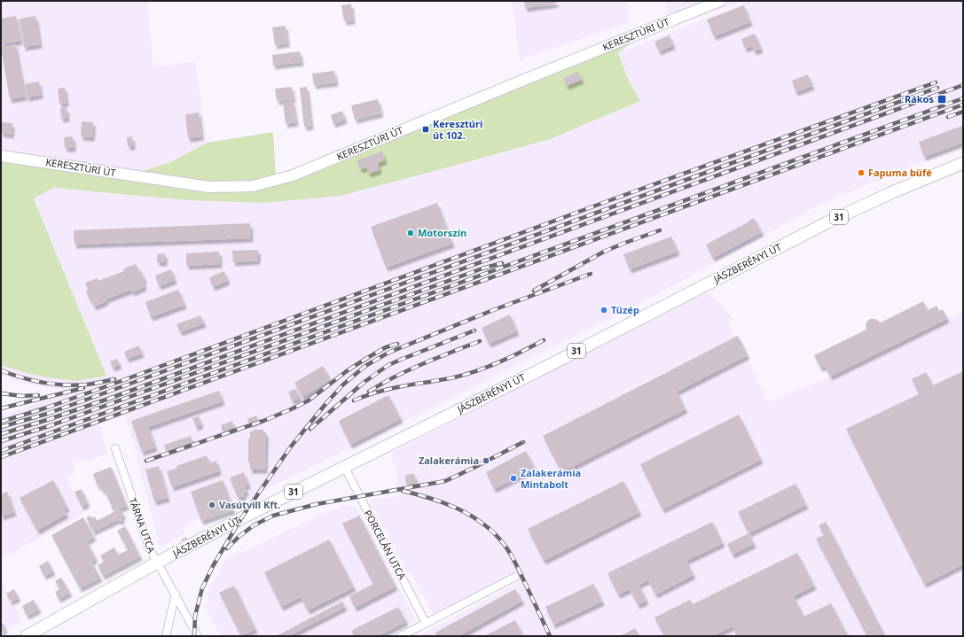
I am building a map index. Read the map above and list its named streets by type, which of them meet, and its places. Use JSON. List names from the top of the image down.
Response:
{
  "streets": {
    "main road": ["KERESZTÚRI ÚT", "31", "JÁSZBERÉNYI ÚT"],
    "street": ["TÁRNA UTCA", "PORCELÁN UTCA"]
  },
  "crossings": [
    ["JÁSZBERÉNYI ÚT", "TÁRNA UTCA"],
    ["JÁSZBERÉNYI ÚT", "PORCELÁN UTCA"]
  ],
  "places": {
    "transit": ["Rákos", "Keresztúri út 102."],
    "other": [
      "Fapuma büfé",
      "Motorszín",
      "Tüzép",
      "Zalakerámia",
      "Zalakerámia Mintabolt",
      "Vasútvill Kft."
    ]
  }
}
